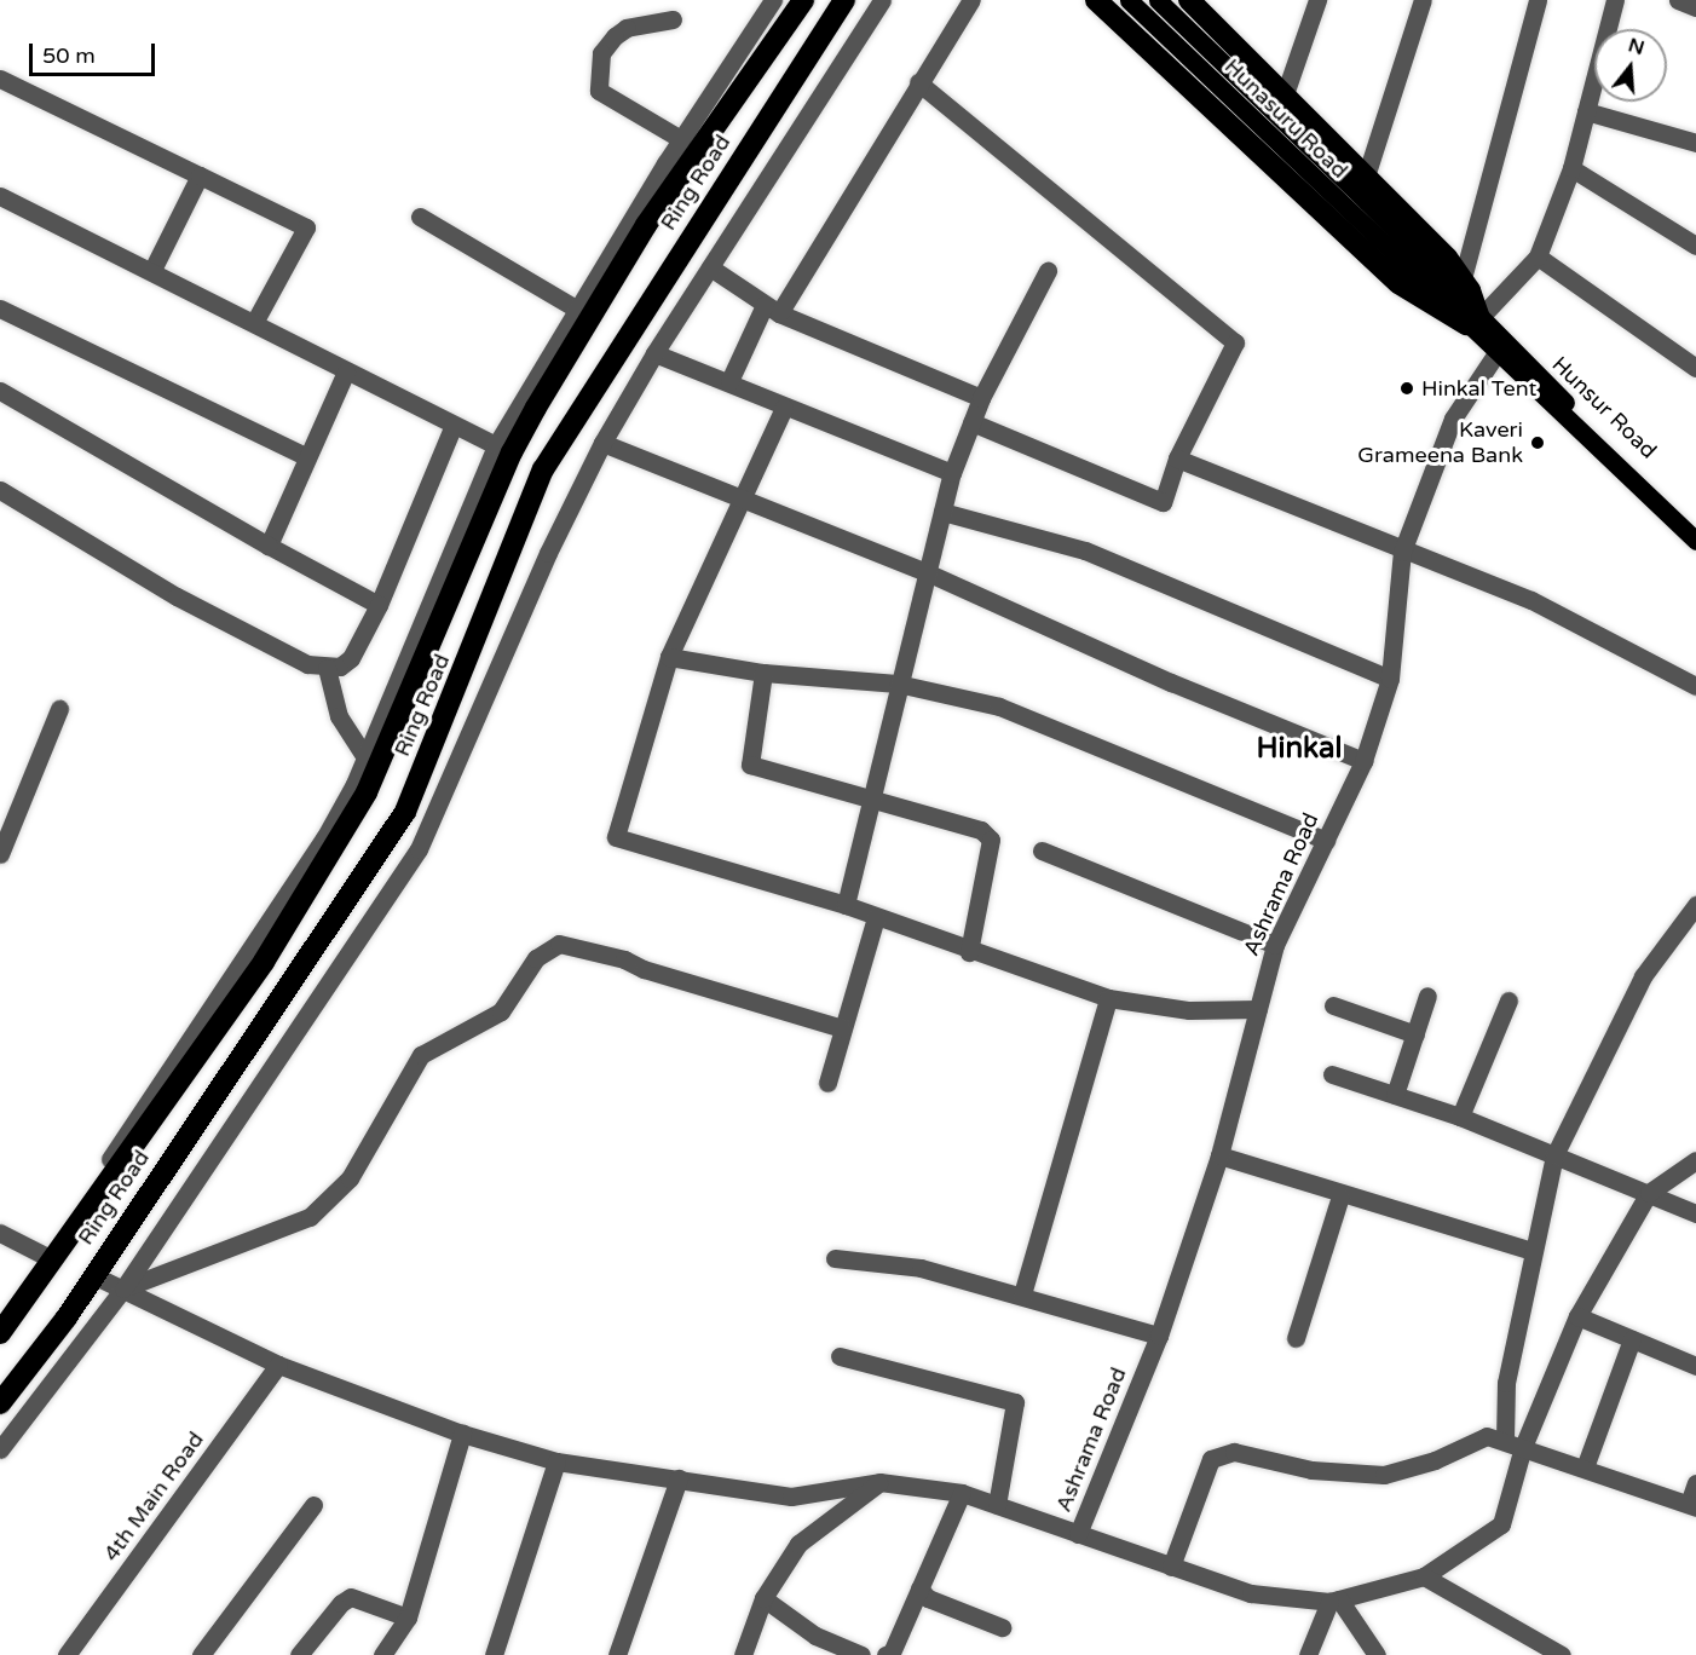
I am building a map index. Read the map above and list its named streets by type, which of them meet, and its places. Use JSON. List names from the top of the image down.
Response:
{
  "streets": {
    "highway": ["Ring Road"],
    "main road": ["Hunasuru Road", "Hunsur Road"],
    "street": ["Ashrama Road", "4th Main Road"]
  },
  "crossings": [
    ["Hunsur Road", "Ashrama Road"]
  ],
  "districts": ["Hinkal"],
  "places": ["Hinkal Tent", "Kaveri Grameena Bank"],
  "scale_bar": "50 m",
  "north": "top"
}
